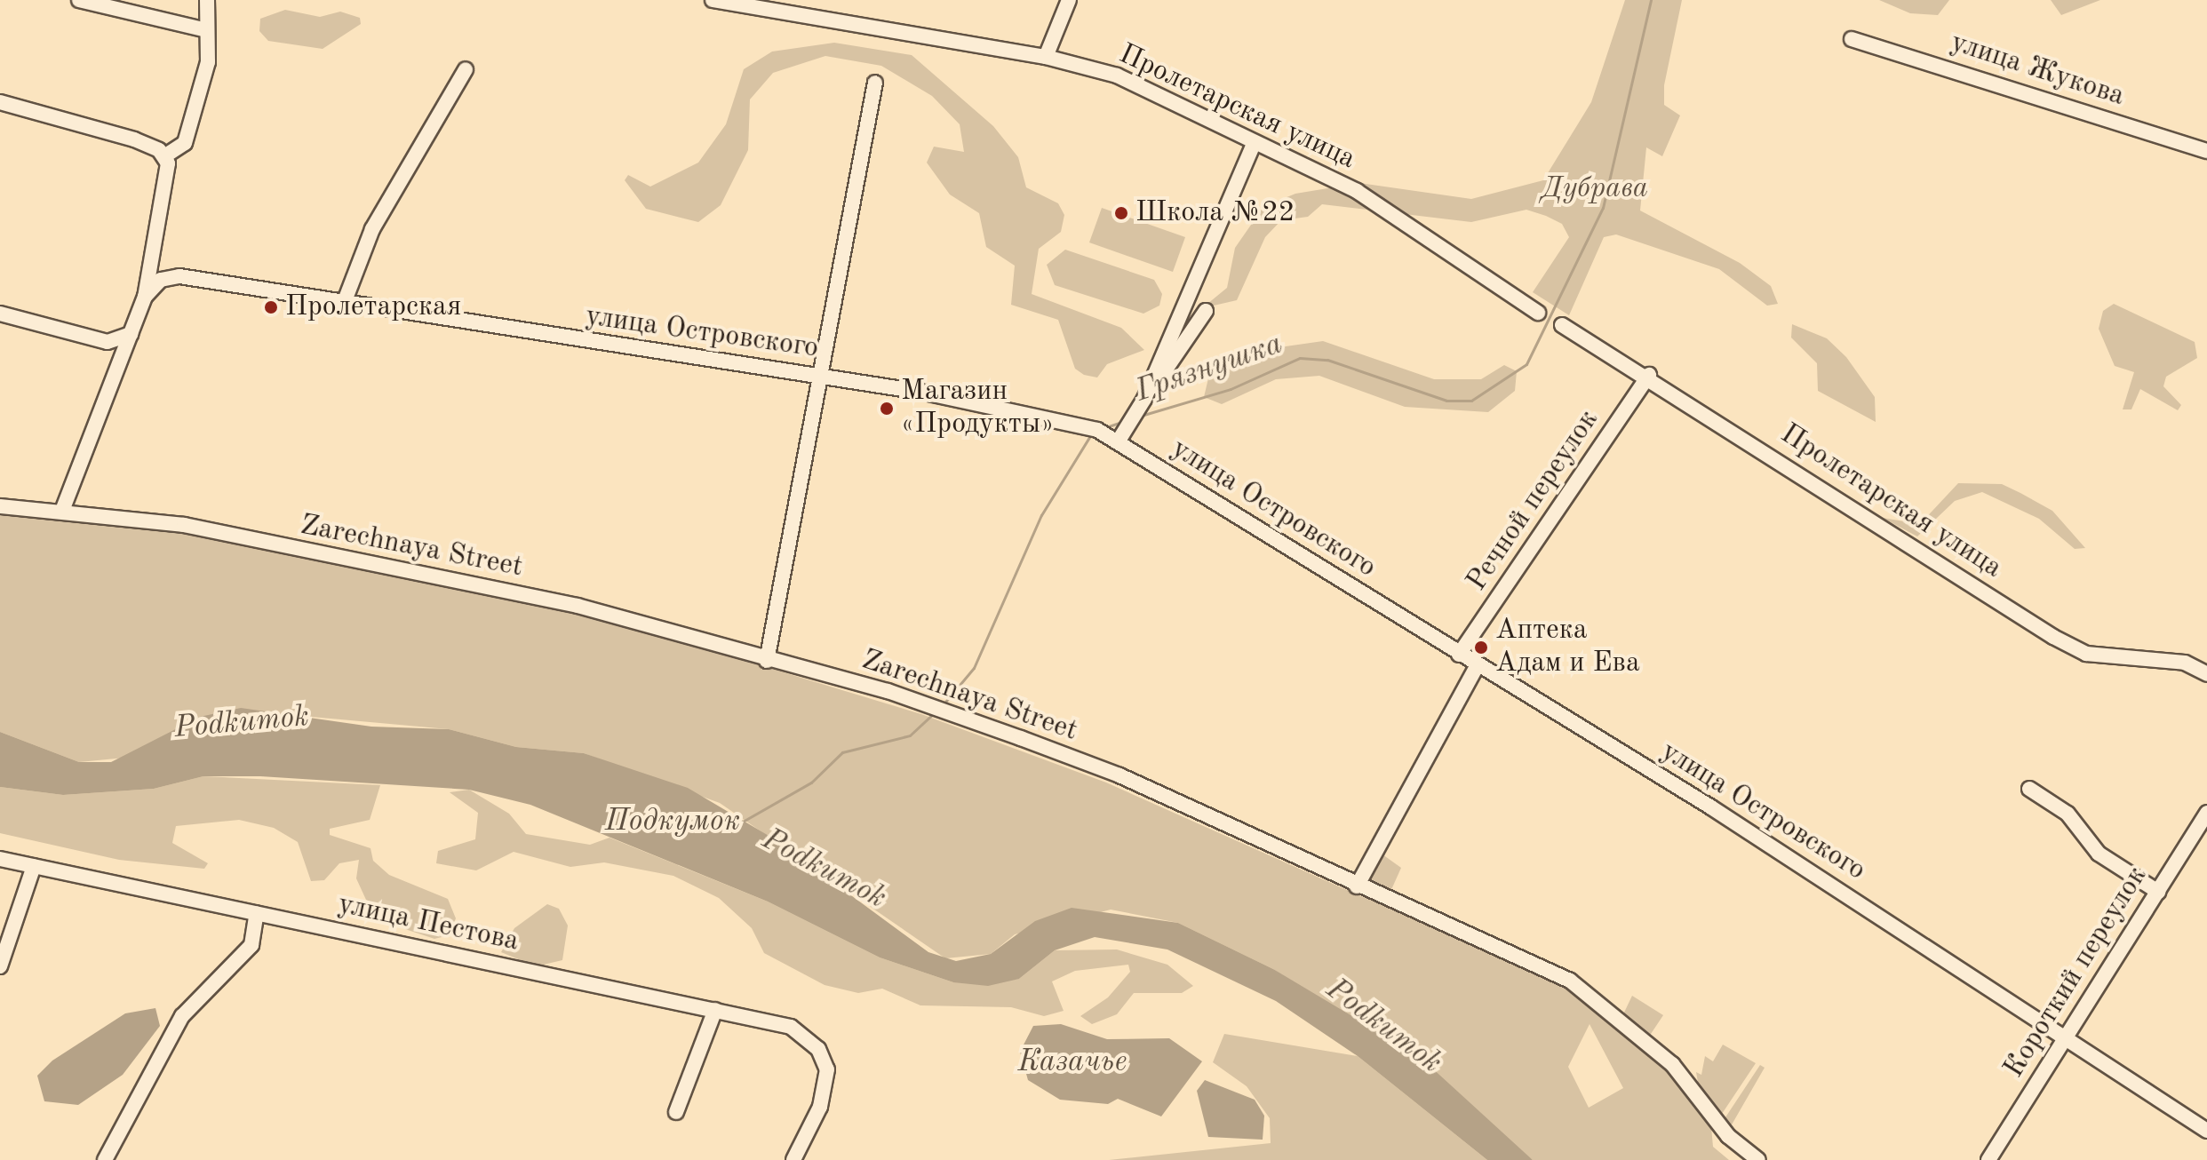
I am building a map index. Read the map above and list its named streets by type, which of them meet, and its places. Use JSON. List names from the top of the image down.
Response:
{
  "streets": {
    "street": [
      "улица Жукова",
      "Пролетарская улица",
      "улица Островского",
      "Речной переулок",
      "Zarechnaya Street",
      "улица Пестова",
      "Короткий переулок"
    ]
  },
  "crossings": [
    ["Пролетарская улица", "Речной переулок"],
    ["улица Островского", "Речной переулок"],
    ["улица Островского", "Короткий переулок"]
  ],
  "water": [
    "Грязнушка",
    "Podkumok",
    "Подкумок",
    "Казачье"
  ],
  "parks": ["Дубрава"],
  "places": [
    "Школа №22",
    "Пролетарская",
    "Магазин «Продукты»",
    "Аптека Адам и Ева"
  ]
}
